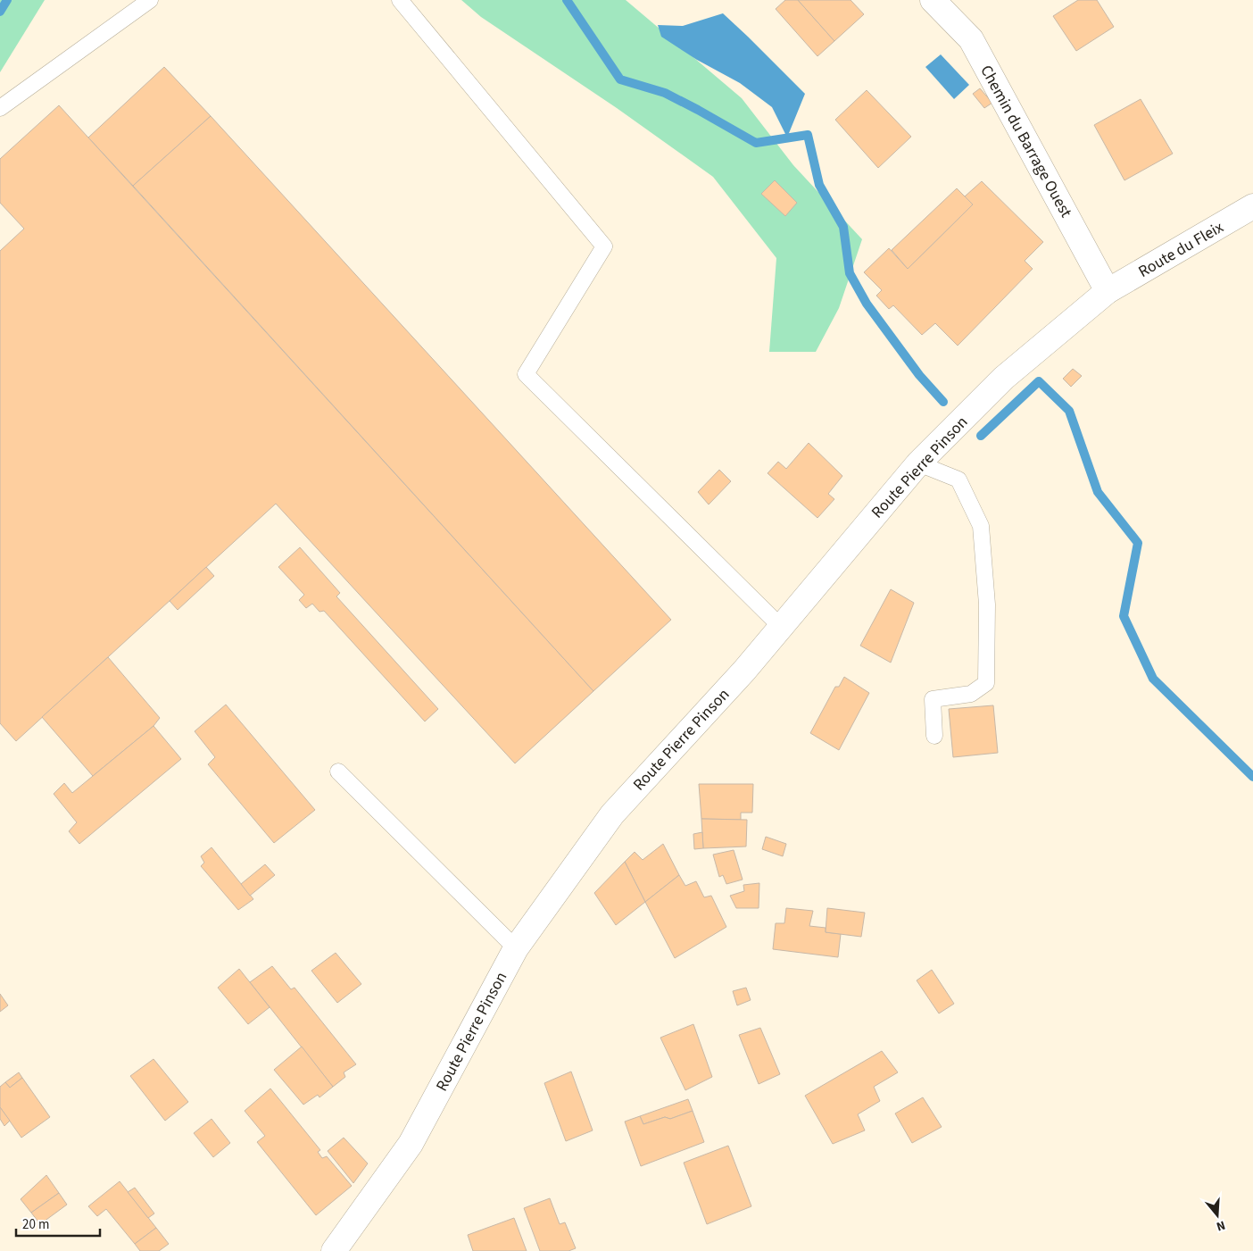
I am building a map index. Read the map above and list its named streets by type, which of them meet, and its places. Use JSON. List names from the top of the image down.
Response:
{
  "streets": {
    "main road": ["Chemin du Barrage Ouest", "Route du Fleix", "Route Pierre Pinson"]
  },
  "crossings": [
    ["Chemin du Barrage Ouest", "Route du Fleix"],
    ["Chemin du Barrage Ouest", "Route Pierre Pinson"],
    ["Route du Fleix", "Route Pierre Pinson"]
  ],
  "scale_bar": "20 m",
  "north": "bottom"
}
